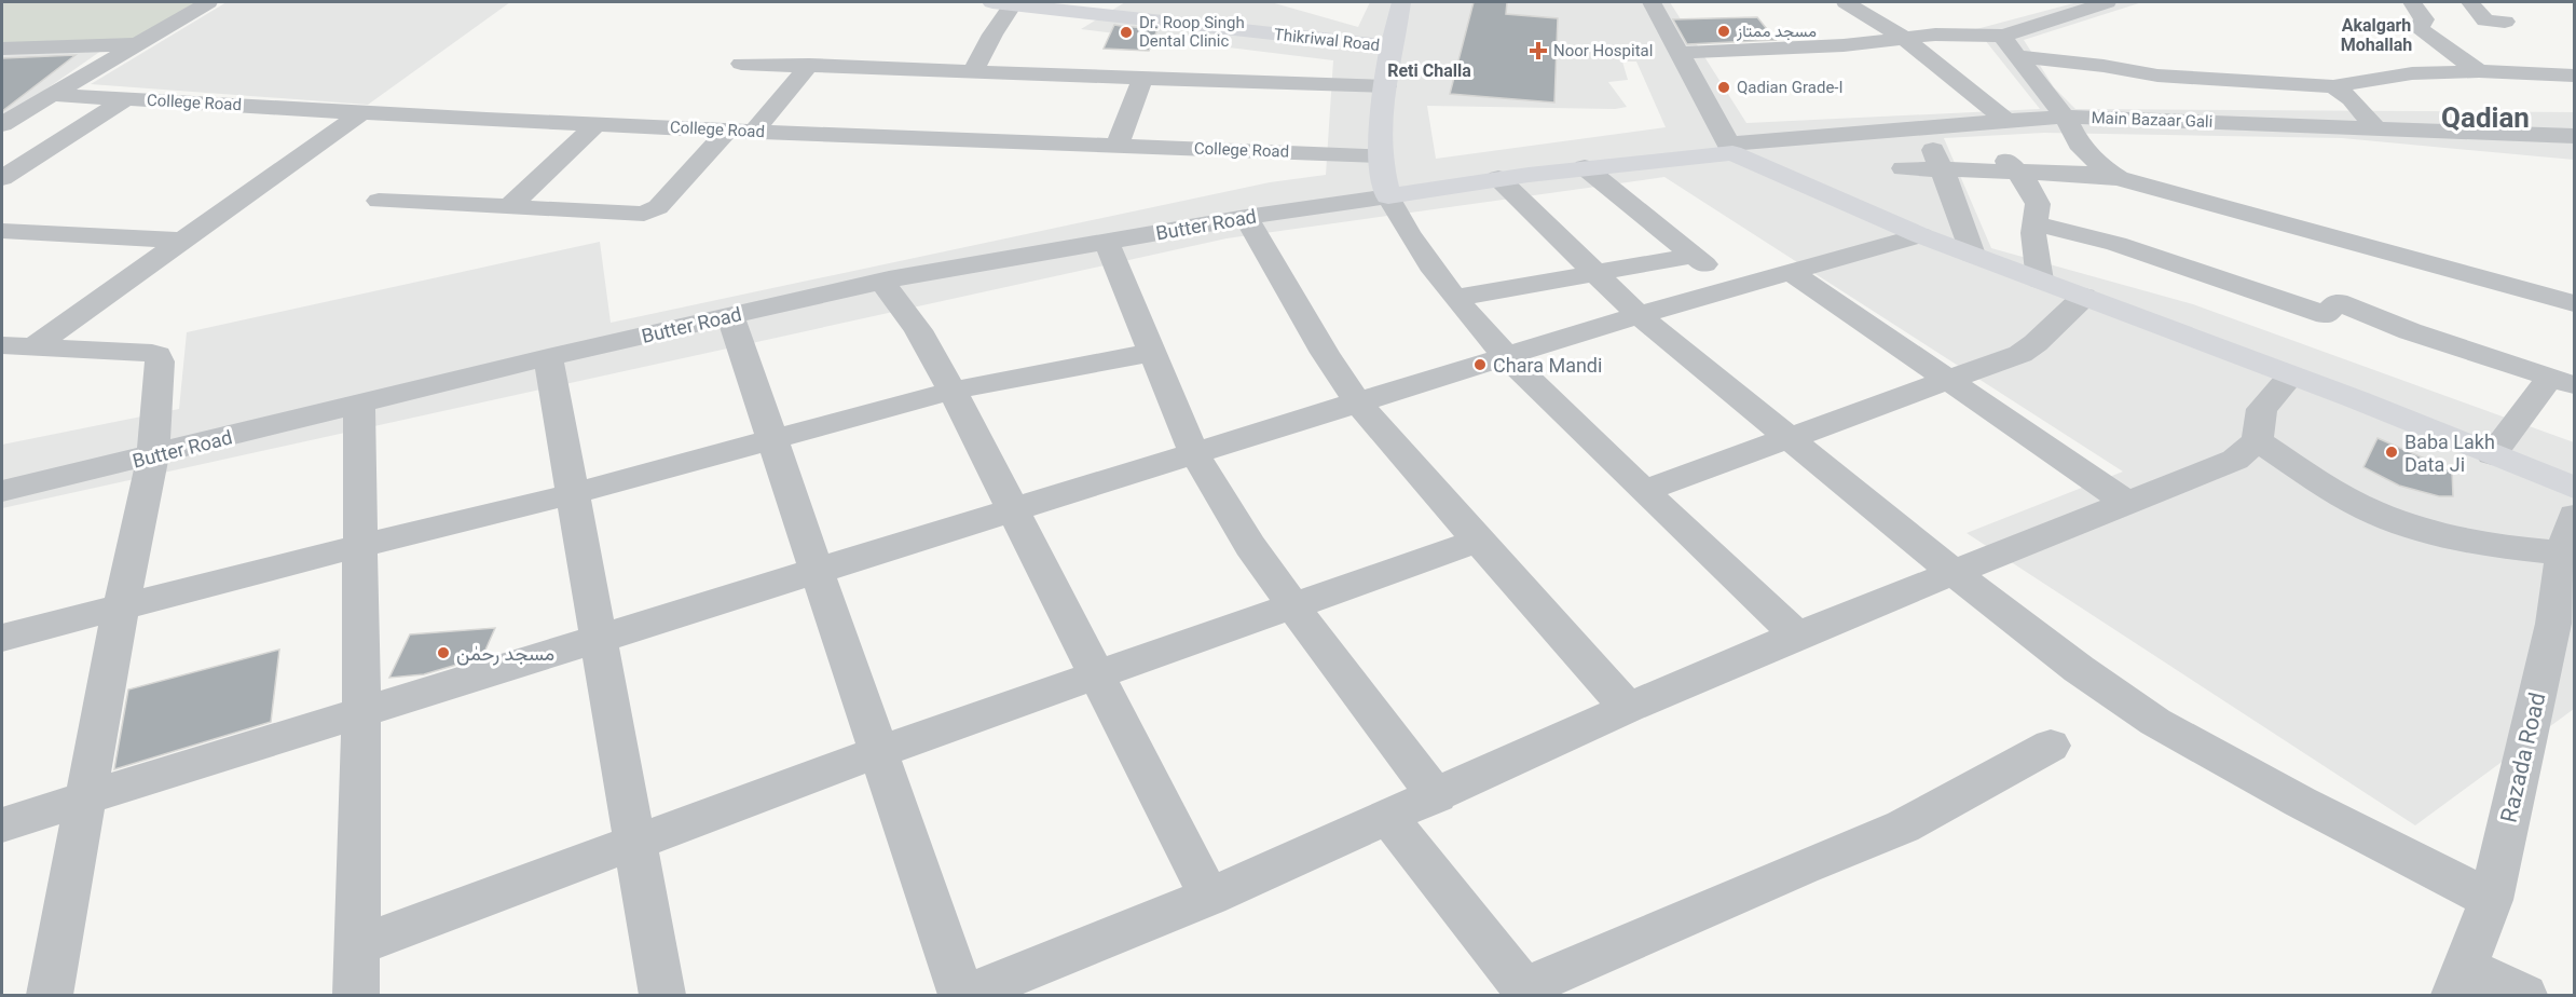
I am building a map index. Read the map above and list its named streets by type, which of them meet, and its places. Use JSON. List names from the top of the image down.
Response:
{
  "streets": {
    "main road": ["Thikriwal Road"],
    "street": [
      "College Road",
      "Main Bazaar Gali",
      "Butter Road",
      "Razada Road"
    ]
  },
  "districts": ["Akalgarh Mohallah", "Reti Challa", "Qadian"],
  "places": {
    "other": [
      "مسجد ممتاز",
      "Dr. Roop Singh Dental Clinic",
      "Qadian Grade-I",
      "Chara Mandi",
      "Baba Lakh Data Ji",
      "مسجد رحمٰن"
    ],
    "health": ["Noor Hospital"]
  }
}
